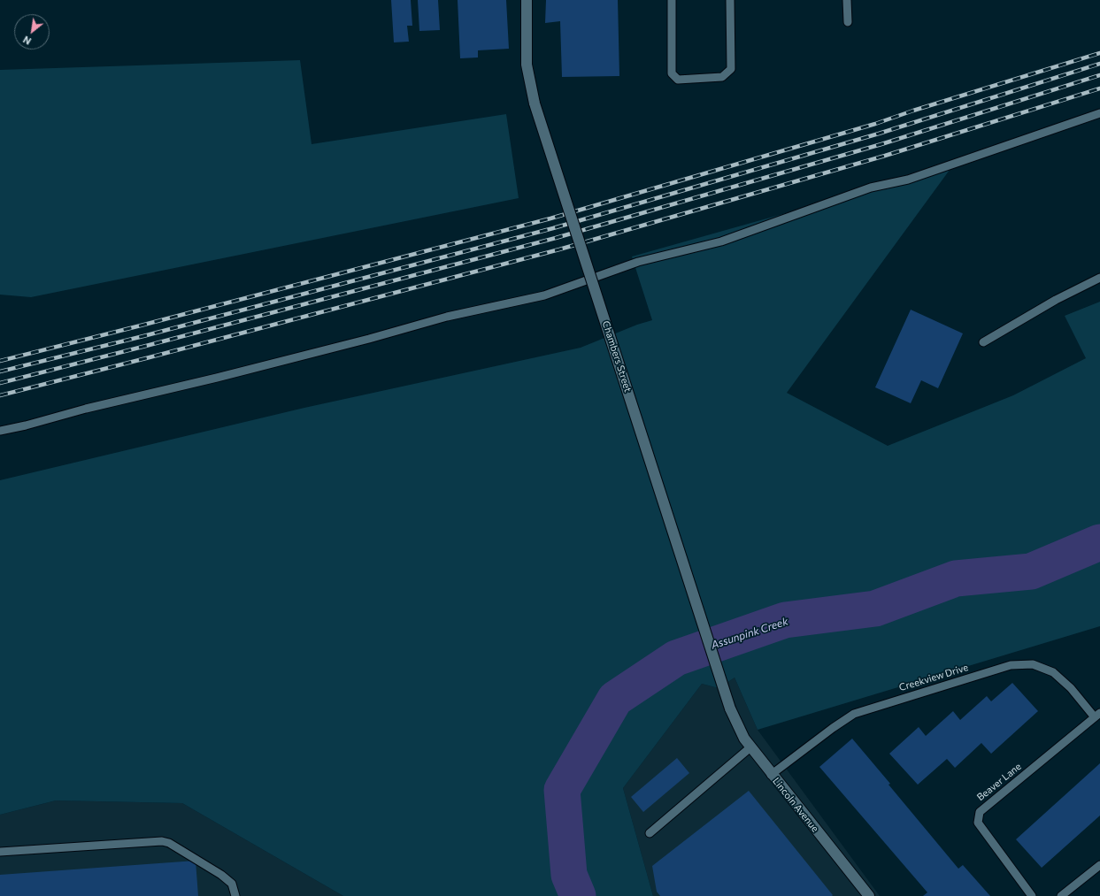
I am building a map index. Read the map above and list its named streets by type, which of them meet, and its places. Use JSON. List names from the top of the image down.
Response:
{
  "streets": {
    "street": ["Chambers Street", "Lincoln Avenue"],
    "lane": ["Creekview Drive", "Beaver Lane"]
  },
  "crossings": [
    ["Chambers Street", "Lincoln Avenue"],
    ["Creekview Drive", "Beaver Lane"],
    ["Creekview Drive", "Lincoln Avenue"]
  ],
  "water": ["Assunpink Creek"],
  "north": "bottom left"
}
